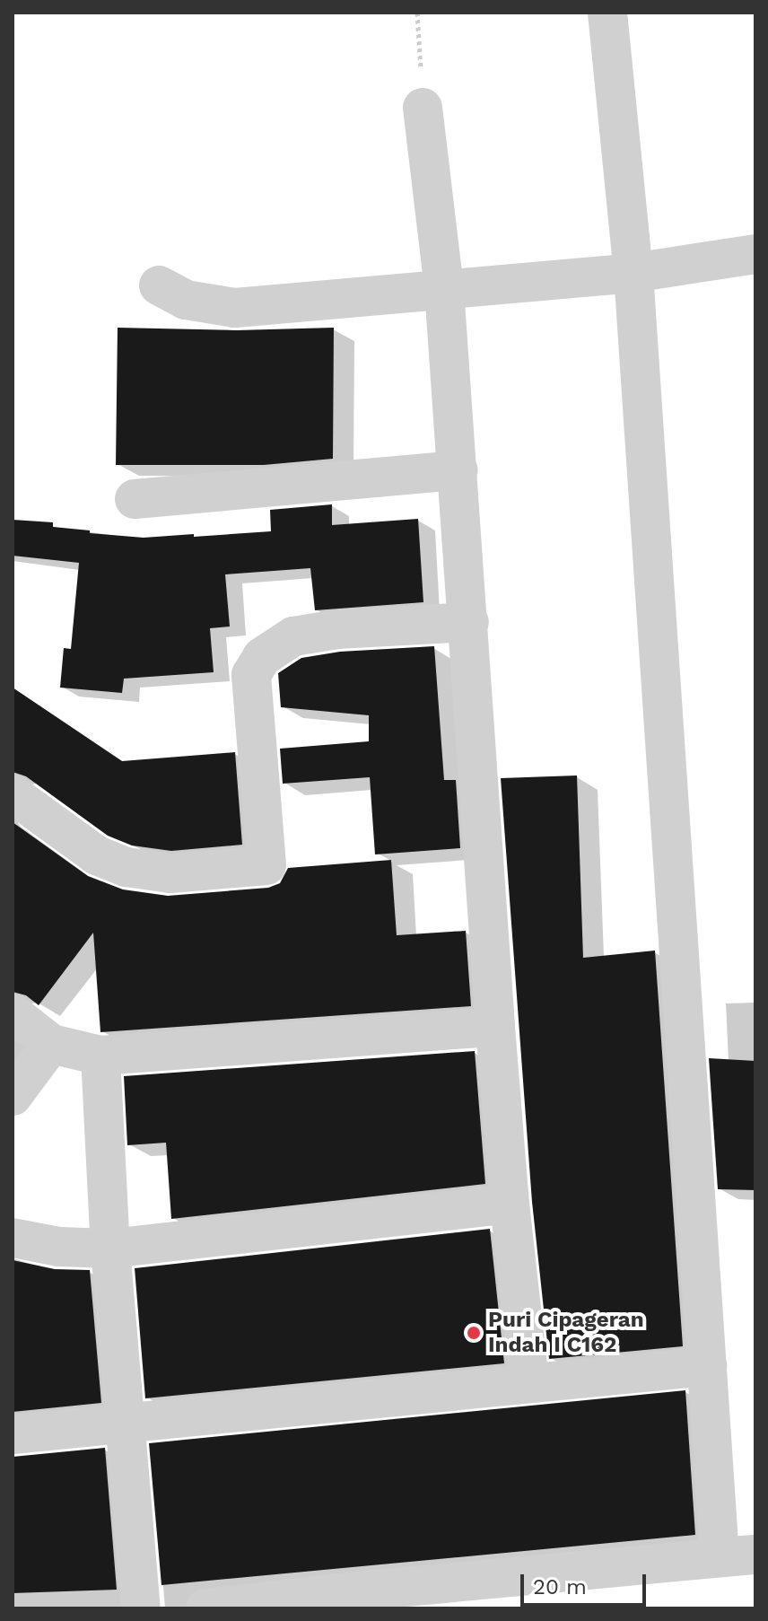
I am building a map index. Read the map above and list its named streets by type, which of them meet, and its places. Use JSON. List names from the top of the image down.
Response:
{
  "places": ["Puri Cipageran Indah I C162"],
  "scale_bar": "20 m"
}
